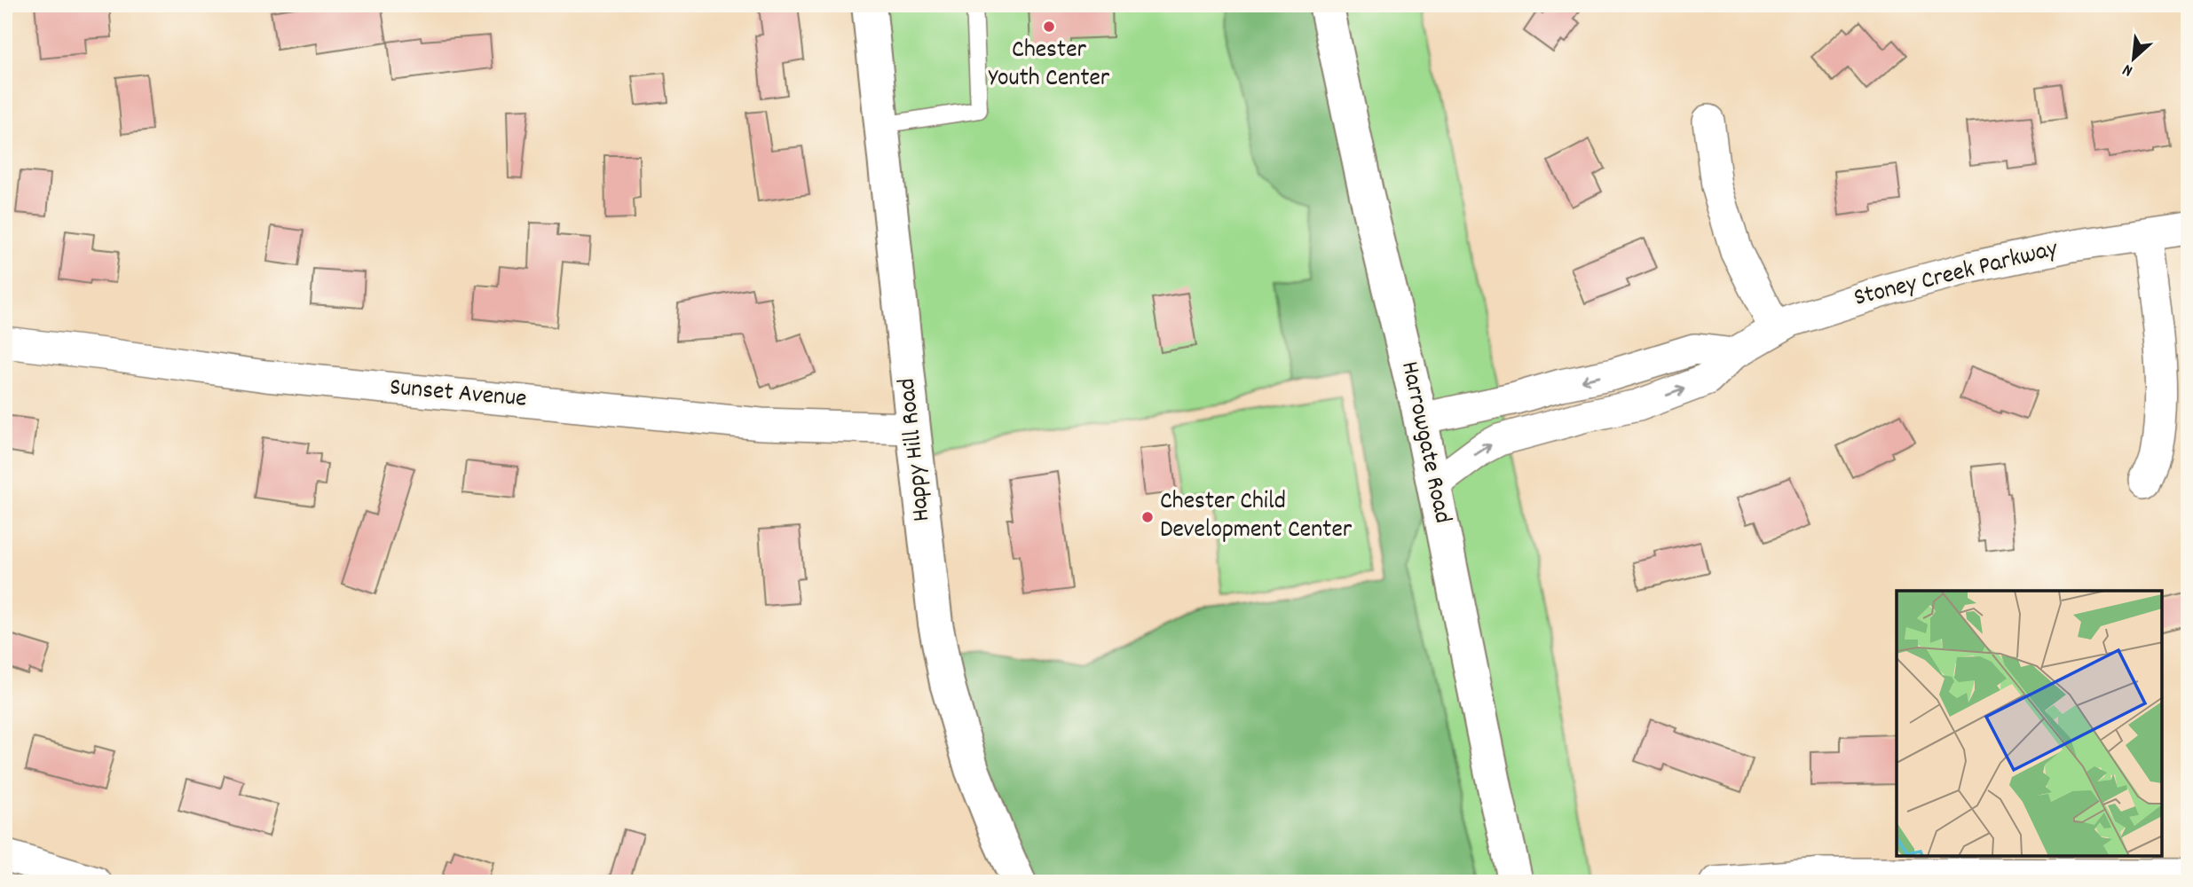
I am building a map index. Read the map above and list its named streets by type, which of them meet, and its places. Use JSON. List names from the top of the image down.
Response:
{
  "streets": {
    "main road": ["Harrowgate Road", "Happy Hill Road"],
    "street": ["Stoney Creek Parkway", "Sunset Avenue"]
  },
  "crossings": [
    ["Stoney Creek Parkway", "Harrowgate Road"],
    ["Sunset Avenue", "Happy Hill Road"]
  ],
  "places": ["Chester Youth Center", "Chester Child Development Center"],
  "north": "bottom left"
}
